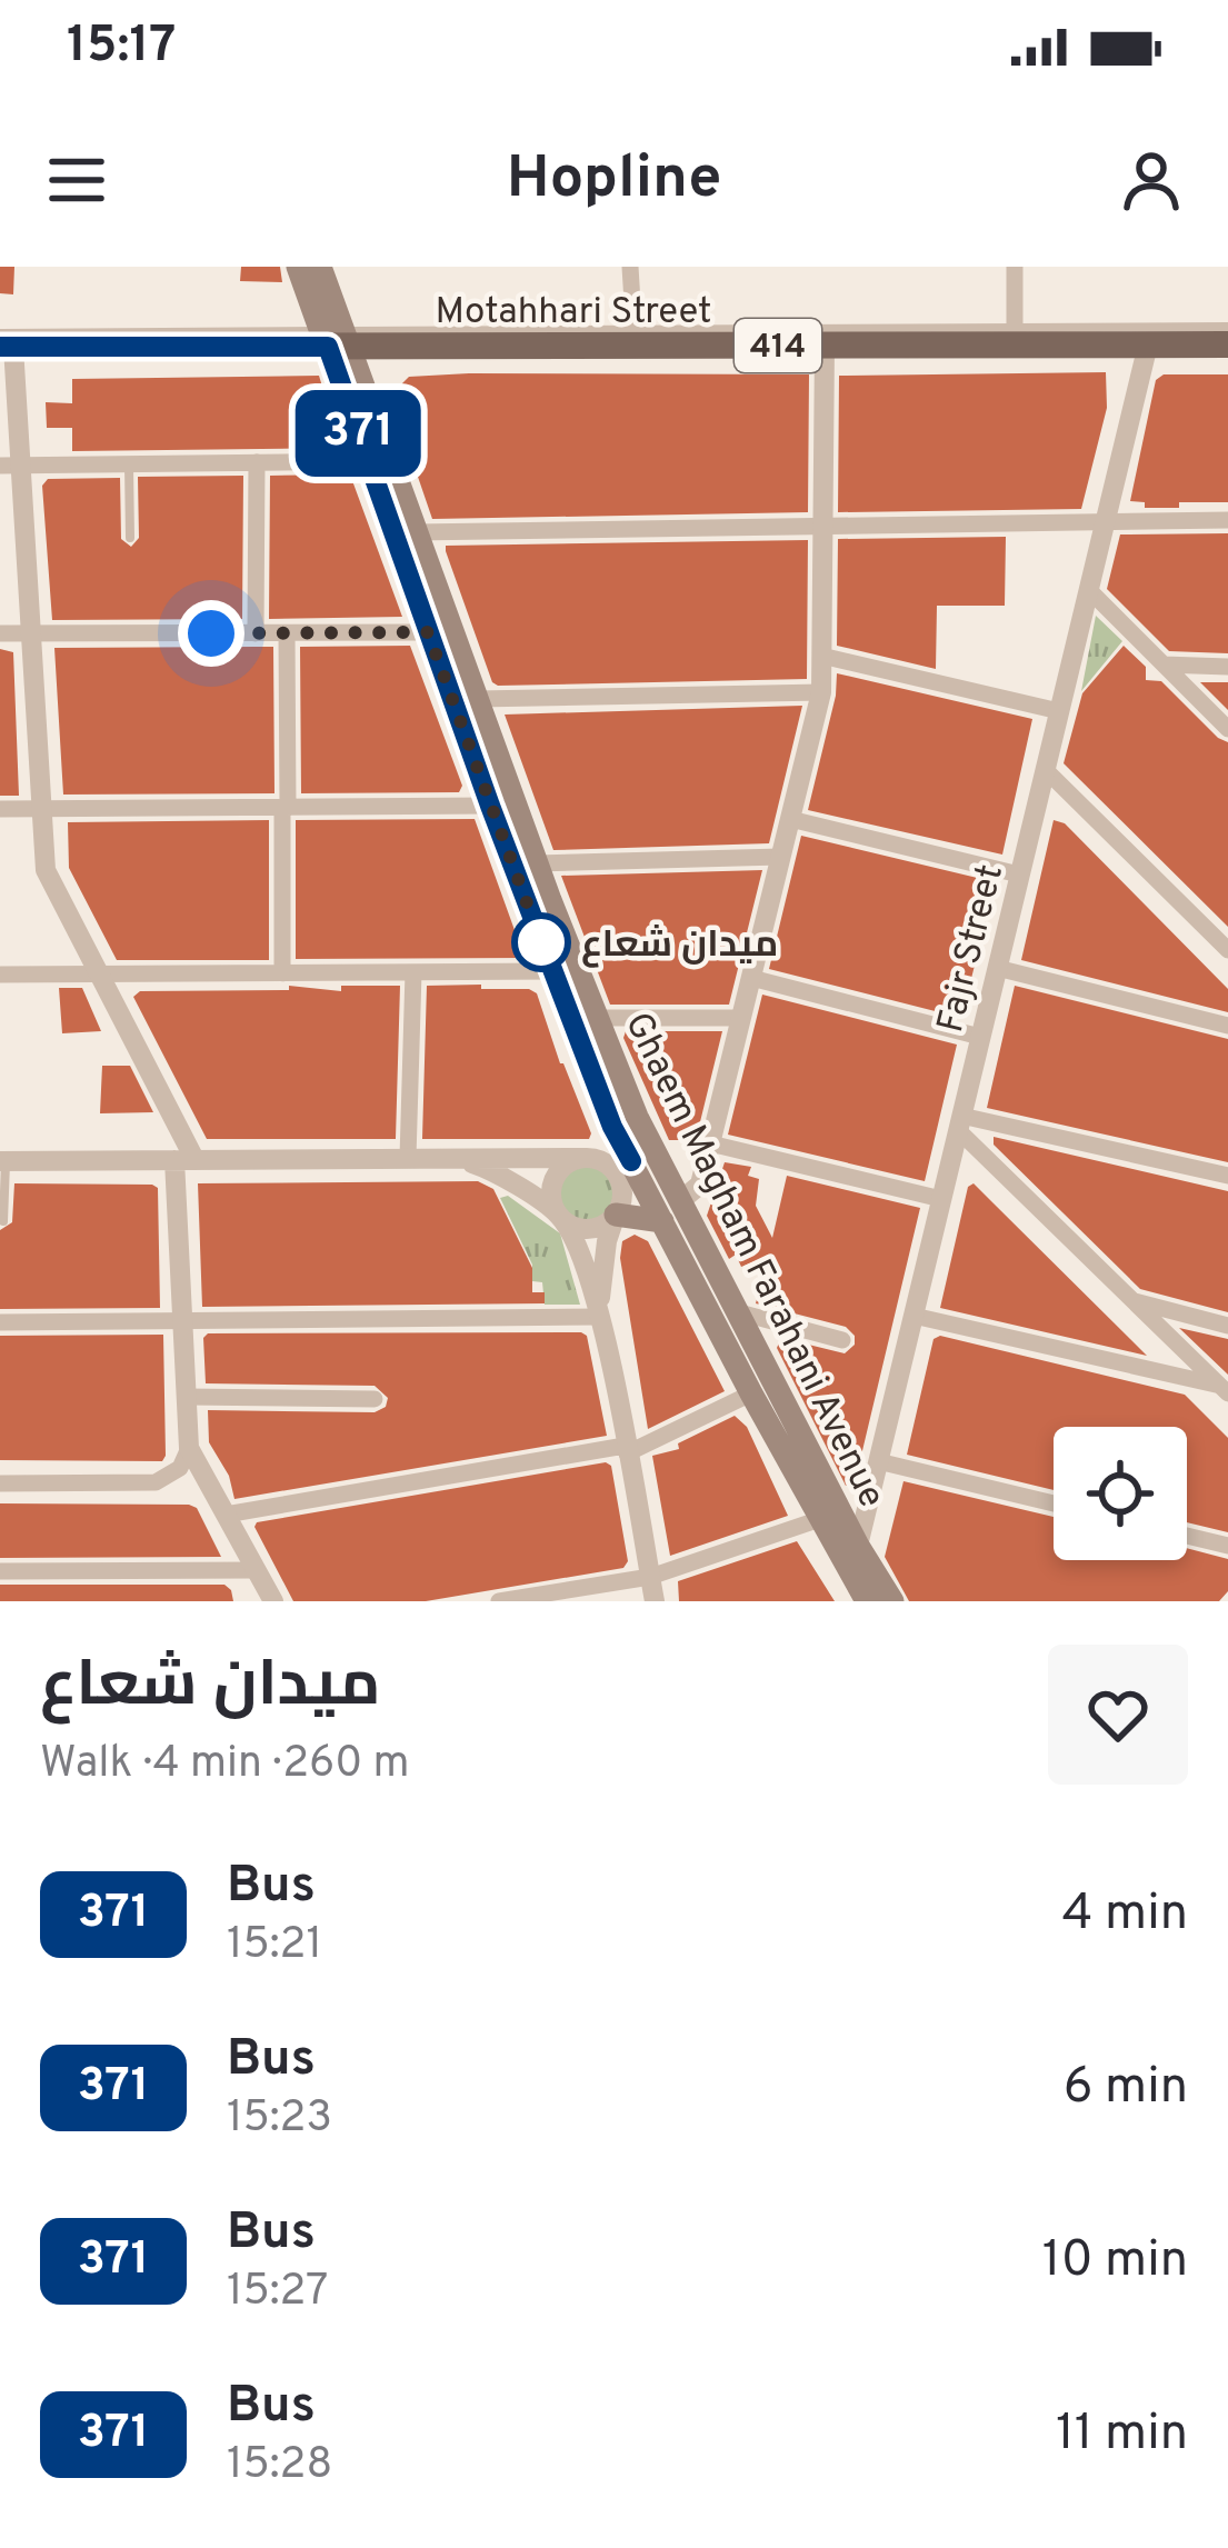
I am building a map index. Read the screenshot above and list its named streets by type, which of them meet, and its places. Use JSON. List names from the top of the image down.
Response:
{
  "streets": {
    "main road": ["Motahhari Street", "414", "Ghaem Magham Farahani Avenue"],
    "street": ["Fajr Street"]
  },
  "crossings": [
    ["Motahhari Street", "Fajr Street"],
    ["Motahhari Street", "Ghaem Magham Farahani Avenue"],
    ["Fajr Street", "Ghaem Magham Farahani Avenue"]
  ],
  "places": ["میدان شعاع"],
  "lines": ["bus line 371"],
  "page": {
    "status": "15:17",
    "header": "Hopline",
    "on_map": "371",
    "heading": ["میدان شعاع", "Walk · 4 min · 260 m"],
    "list": [
      {
        "mark": "371",
        "name": "Bus",
        "note": "15:21",
        "value": "4 min"
      },
      {
        "mark": "371",
        "name": "Bus",
        "note": "15:23",
        "value": "6 min"
      },
      {
        "mark": "371",
        "name": "Bus",
        "note": "15:27",
        "value": "10 min"
      },
      {
        "mark": "371",
        "name": "Bus",
        "note": "15:28",
        "value": "11 min"
      }
    ]
  }
}
